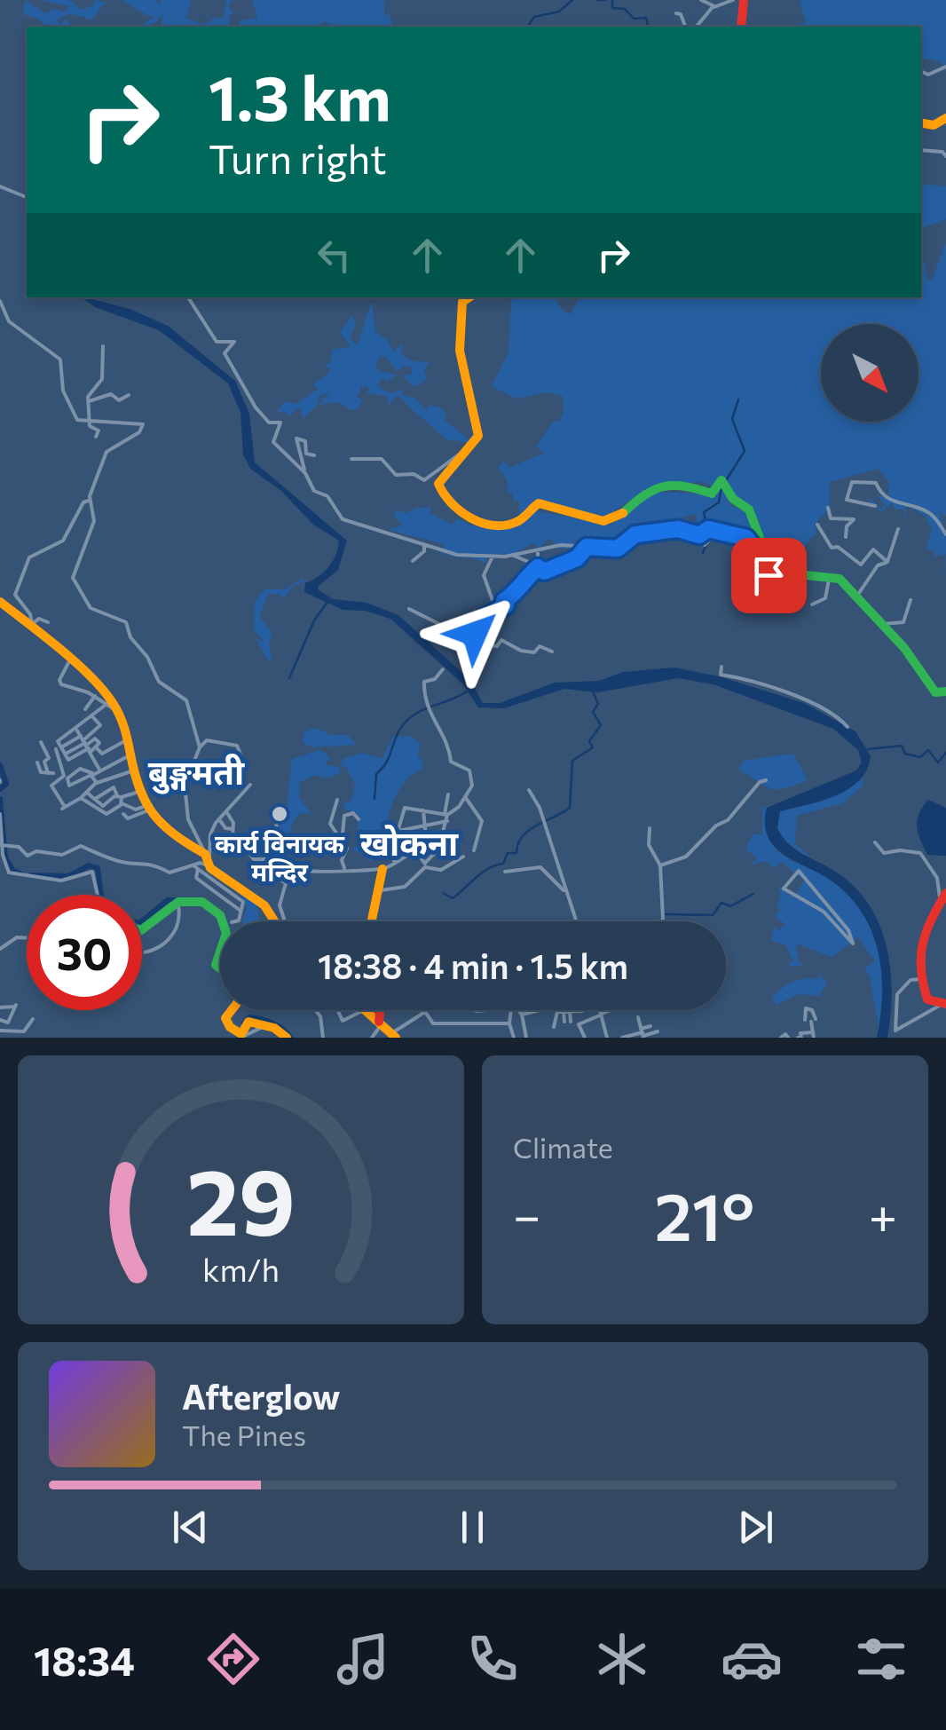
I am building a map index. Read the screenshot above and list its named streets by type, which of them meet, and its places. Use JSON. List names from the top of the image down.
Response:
{
  "districts": ["बुङ्गमती", "खोकना"],
  "places": ["कार्य विनायक मन्दिर"],
  "north": "bottom right",
  "page": {
    "turn": ["1.3 km", "Turn right"],
    "limit": "30",
    "trip": "18:38 · 4 min · 1.5 km",
    "tile": "Climate",
    "heat": ["−", "21°", "+"],
    "song": ["Afterglow", "The Pines"],
    "tabs": "18:34",
    "gauge": ["29", "km/h"]
  }
}
